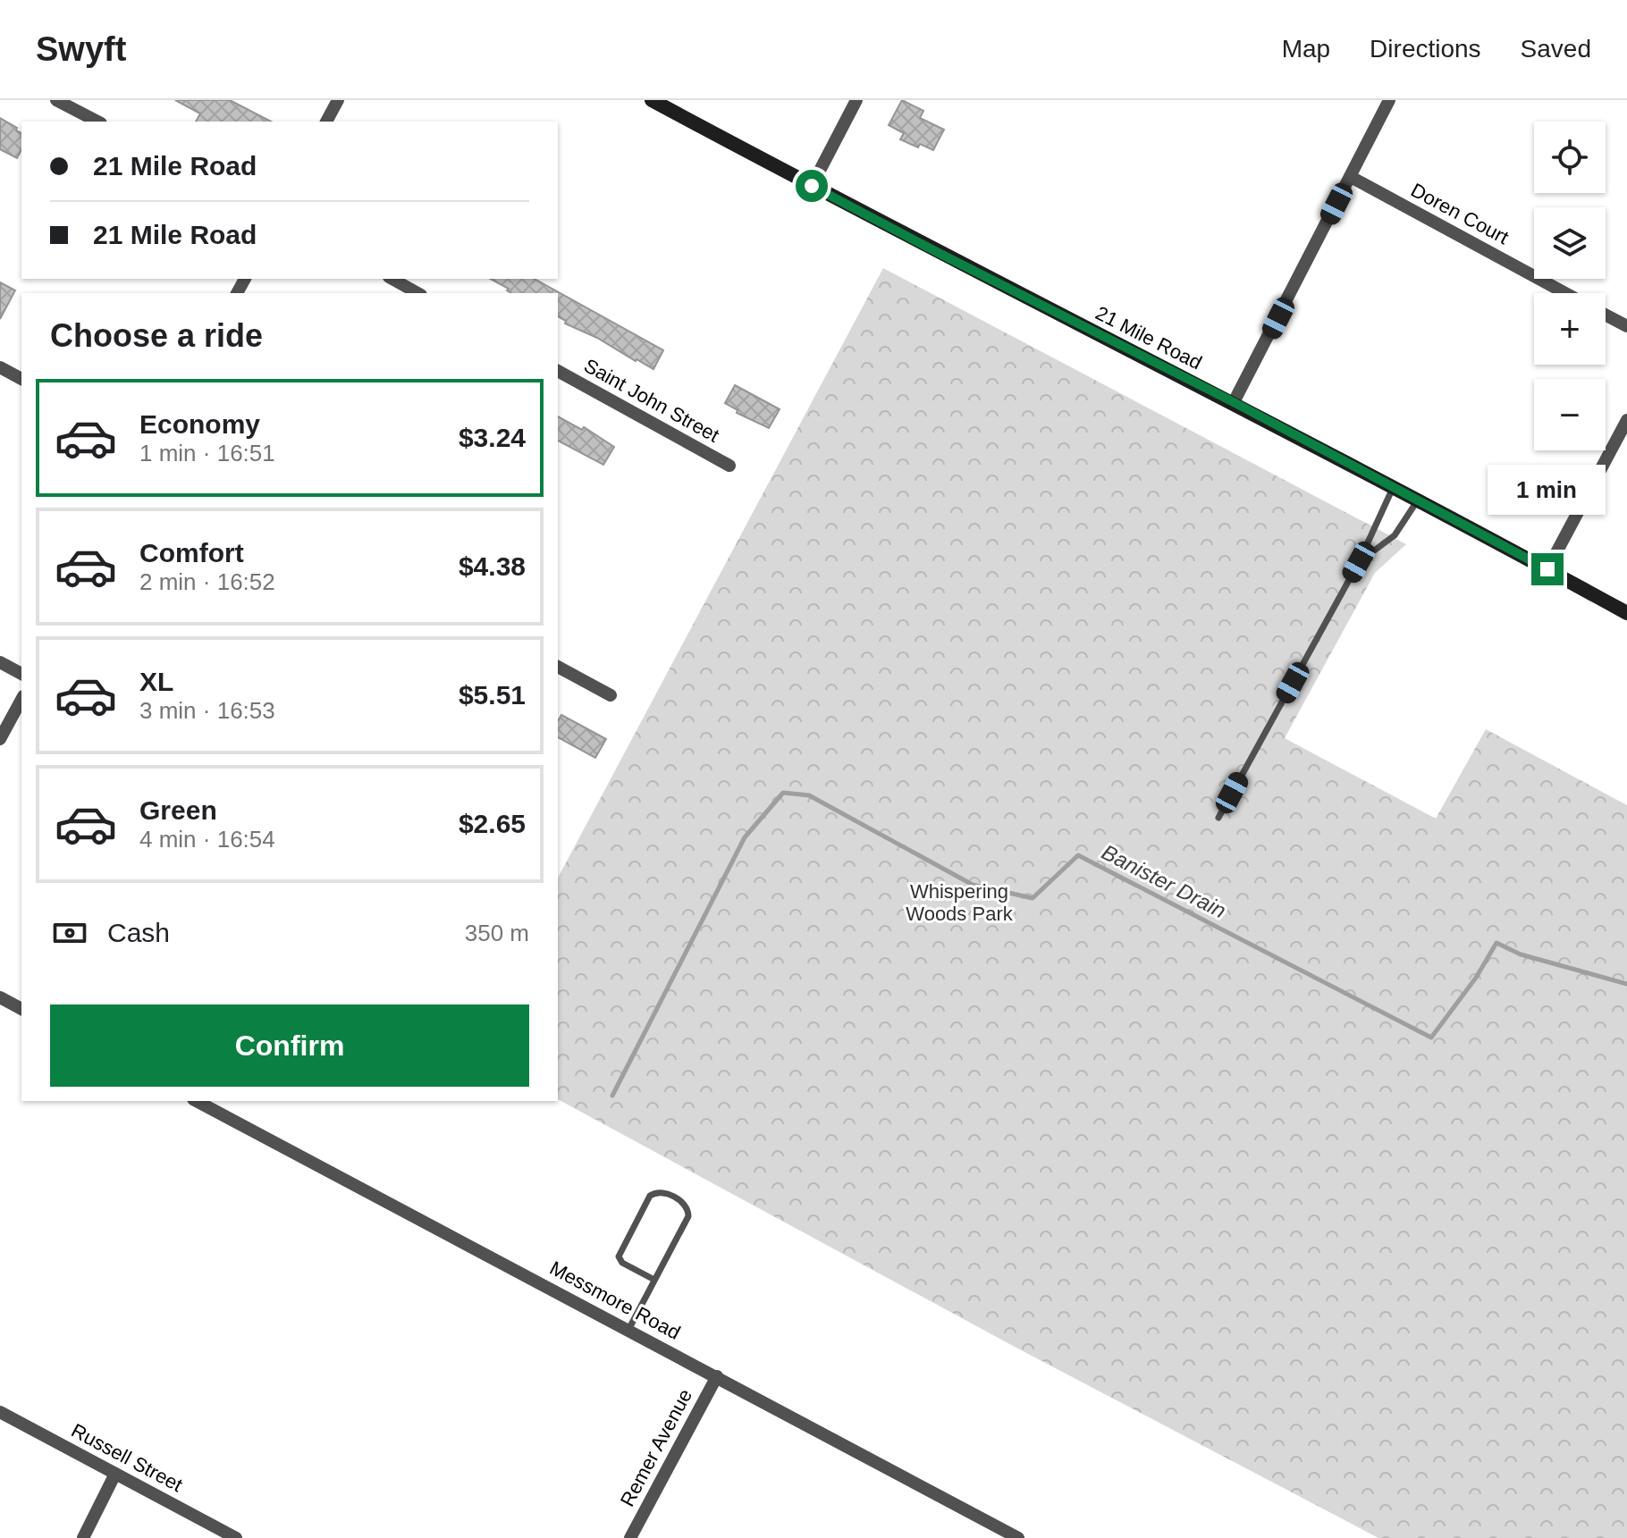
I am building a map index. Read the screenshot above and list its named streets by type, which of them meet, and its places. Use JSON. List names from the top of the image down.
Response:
{
  "streets": {
    "street": [
      "Doren Court",
      "21 Mile Road",
      "Saint John Street",
      "Messmore Road",
      "Remer Avenue",
      "Russell Street"
    ]
  },
  "crossings": [
    ["Messmore Road", "Remer Avenue"]
  ],
  "water": ["Banister Drain"],
  "parks": ["Whispering Woods Park"],
  "page": {
    "header": "Swyft",
    "nav": ["Map", "Directions", "Saved"],
    "map_buttons": ["+", "−"],
    "banner": ["21 Mile Road", "21 Mile Road"],
    "heading": "Choose a ride",
    "list": [
      {
        "name": "Economy",
        "note": "1 min · 16:51",
        "value": "$3.24"
      },
      {
        "name": "Comfort",
        "note": "2 min · 16:52",
        "value": "$4.38"
      },
      {
        "name": "XL",
        "note": "3 min · 16:53",
        "value": "$5.51"
      },
      {
        "name": "Green",
        "note": "4 min · 16:54",
        "value": "$2.65"
      }
    ],
    "bubble": "1 min",
    "pay": ["Cash", "350 m"],
    "buttons": "Confirm"
  }
}
